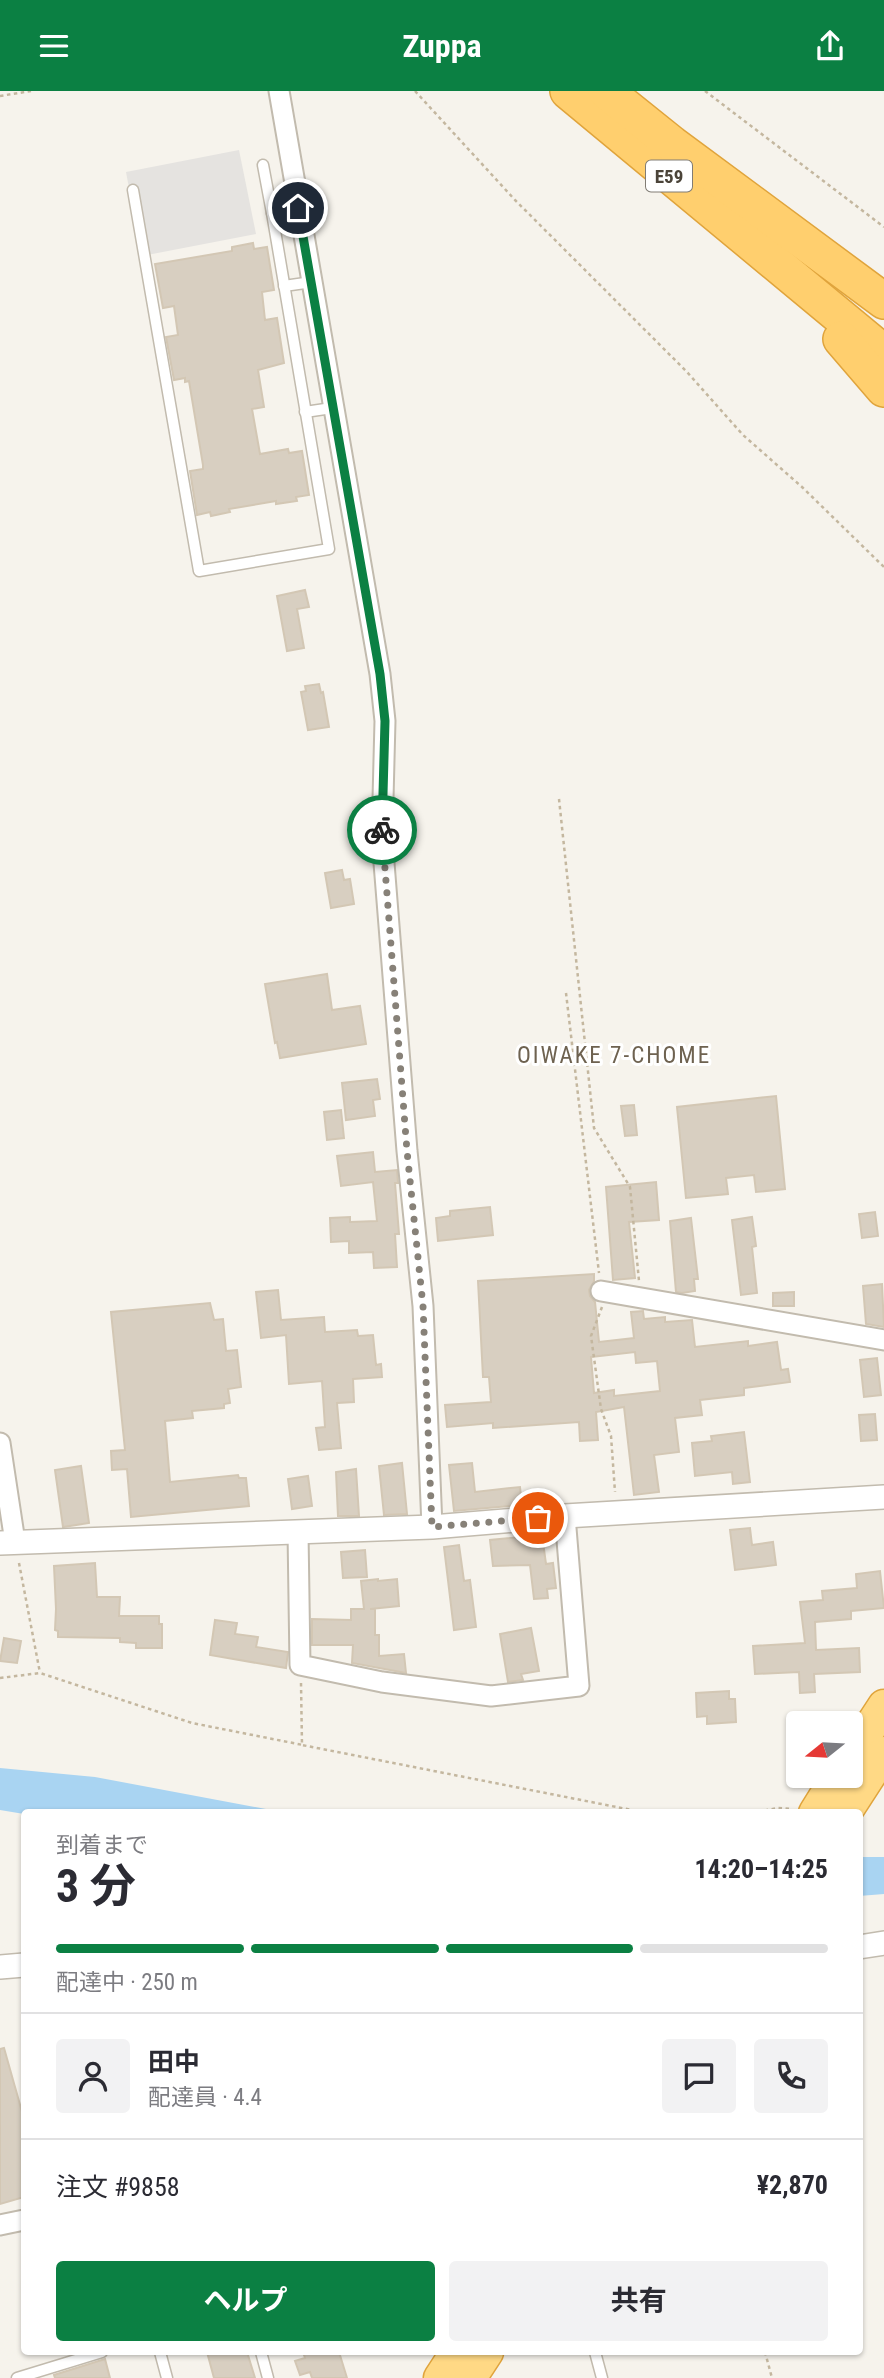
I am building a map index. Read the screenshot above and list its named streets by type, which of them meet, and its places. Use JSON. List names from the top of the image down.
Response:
{
  "streets": {
    "highway": ["E59"]
  },
  "districts": ["OIWAKE 7-CHOME"],
  "north": "left",
  "page": {
    "header": "Zuppa",
    "heading": ["3 分", "到着まで", "14:20–14:25"],
    "panel": [
      "田中",
      "配達員 · 4.4",
      "注文 #9858",
      "¥2,870"
    ],
    "bar": "配達中 · 250 m",
    "buttons": ["ヘルプ", "共有"]
  }
}
